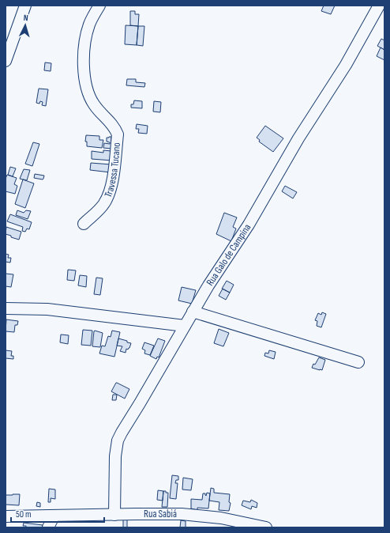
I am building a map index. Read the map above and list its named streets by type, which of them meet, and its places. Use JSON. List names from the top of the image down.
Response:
{
  "streets": {
    "street": ["Travessa Tucano", "Rua Galo de Campina", "Rua Sabiá"]
  },
  "crossings": [
    ["Rua Galo de Campina", "Rua Sabiá"]
  ],
  "scale_bar": "50 m",
  "north": "top"
}
